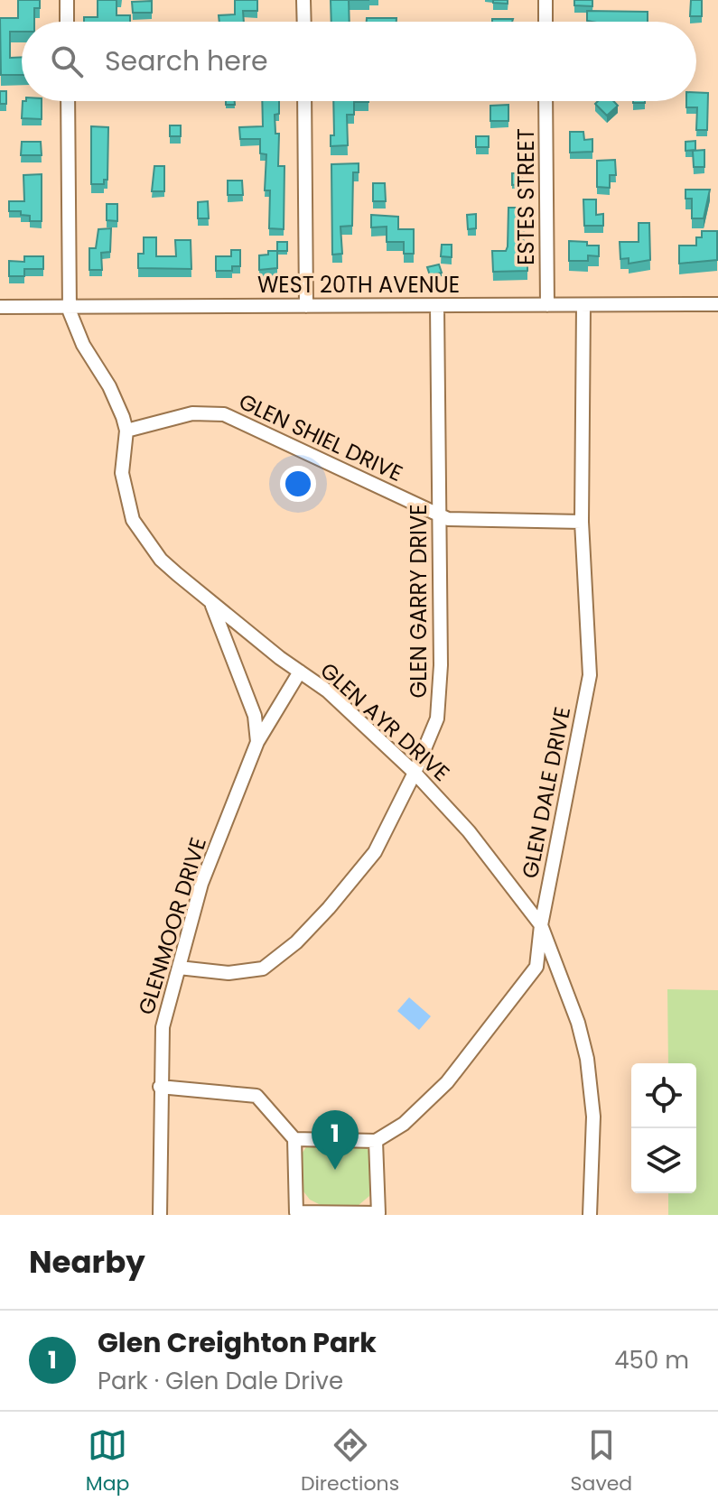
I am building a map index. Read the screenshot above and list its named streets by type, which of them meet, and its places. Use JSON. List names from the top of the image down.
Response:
{
  "streets": {
    "street": [
      "ESTES STREET",
      "WEST 20TH AVENUE",
      "GLEN SHIEL DRIVE",
      "GLEN GARRY DRIVE",
      "GLEN AYR DRIVE",
      "GLEN DALE DRIVE",
      "GLENMOOR DRIVE"
    ]
  },
  "crossings": [
    ["ESTES STREET", "WEST 20TH AVENUE"],
    ["WEST 20TH AVENUE", "GLEN GARRY DRIVE"],
    ["WEST 20TH AVENUE", "GLEN AYR DRIVE"],
    ["WEST 20TH AVENUE", "GLEN DALE DRIVE"],
    ["GLEN SHIEL DRIVE", "GLEN GARRY DRIVE"],
    ["GLEN SHIEL DRIVE", "GLEN AYR DRIVE"],
    ["GLEN SHIEL DRIVE", "GLEN DALE DRIVE"],
    ["GLEN GARRY DRIVE", "GLEN AYR DRIVE"],
    ["GLEN GARRY DRIVE", "GLENMOOR DRIVE"],
    ["GLEN AYR DRIVE", "GLEN DALE DRIVE"],
    ["GLEN AYR DRIVE", "GLENMOOR DRIVE"]
  ],
  "page": {
    "search": "Search here",
    "pins": "1",
    "heading": "Nearby",
    "list": [
      {
        "mark": "1",
        "name": "Glen Creighton Park",
        "note": "Park · Glen Dale Drive",
        "value": "450 m"
      }
    ],
    "nav": ["Map", "Directions", "Saved"]
  }
}
